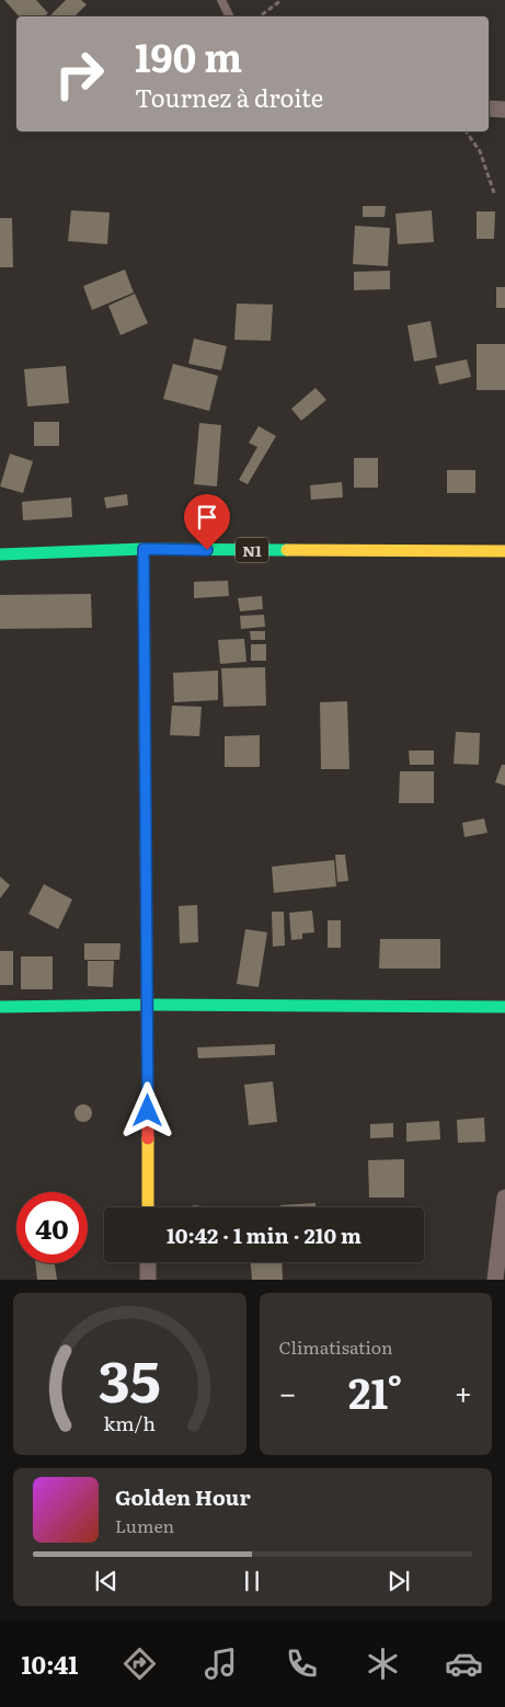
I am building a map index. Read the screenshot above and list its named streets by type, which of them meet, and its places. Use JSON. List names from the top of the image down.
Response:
{
  "streets": {
    "main road": ["N1"]
  },
  "page": {
    "turn": ["190 m", "Tournez à droite"],
    "limit": "40",
    "trip": "10:42 · 1 min · 210 m",
    "tile": "Climatisation",
    "heat": ["−", "21°", "+"],
    "song": ["Golden Hour", "Lumen"],
    "tabs": "10:41",
    "gauge": ["35", "km/h"]
  }
}
